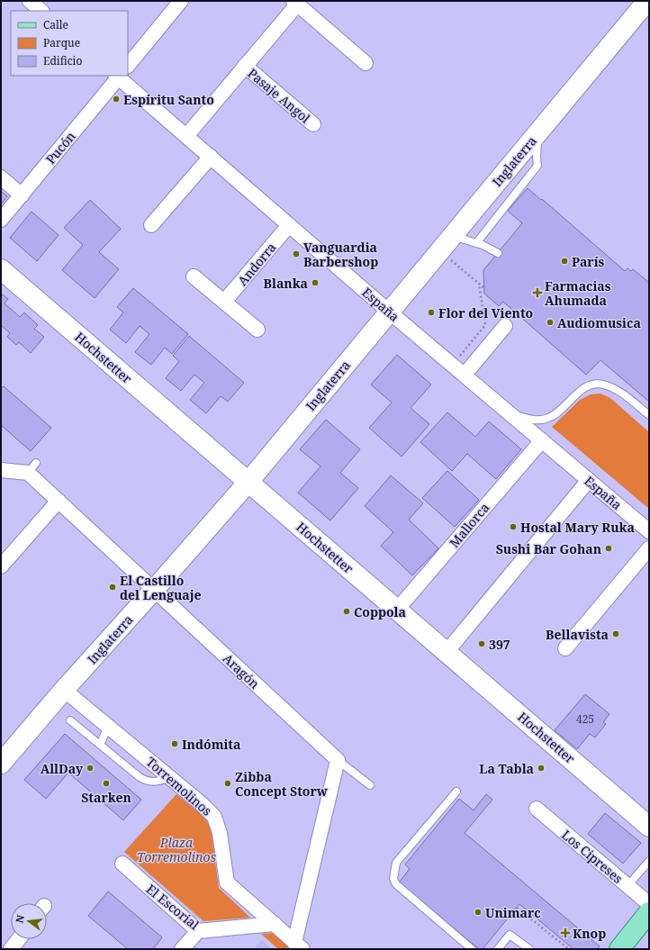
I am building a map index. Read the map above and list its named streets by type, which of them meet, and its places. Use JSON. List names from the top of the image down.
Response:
{
  "streets": {
    "street": [
      "Pasaje Angol",
      "Pucón",
      "Inglaterra",
      "Andorra",
      "España",
      "Hochstetter",
      "Mallorca",
      "Aragón",
      "Torremolinos",
      "Los Cipreses",
      "El Escorial"
    ]
  },
  "crossings": [
    ["Inglaterra", "España"],
    ["Inglaterra", "Hochstetter"],
    ["Inglaterra", "Aragón"],
    ["Inglaterra", "Torremolinos"],
    ["Andorra", "España"],
    ["España", "Mallorca"],
    ["Hochstetter", "Mallorca"],
    ["Torremolinos", "El Escorial"]
  ],
  "parks": ["Plaza Torremolinos"],
  "places": {
    "other": [
      "Espíritu Santo",
      "Vanguardia Barbershop",
      "París",
      "Blanka",
      "Flor del Viento",
      "Audiomusica",
      "Hostal Mary Ruka",
      "Sushi Bar Gohan",
      "El Castillo del Lenguaje",
      "Coppola",
      "Bellavista",
      "397",
      "Indómita",
      "AllDay",
      "La Tabla",
      "Starken",
      "Zibba Concept Storw",
      "Unimarc"
    ],
    "health": ["Farmacias Ahumada", "Knop"]
  },
  "house_numbers": ["425"],
  "legend": ["Calle", "Parque", "Edificio"],
  "north": "left"
}
